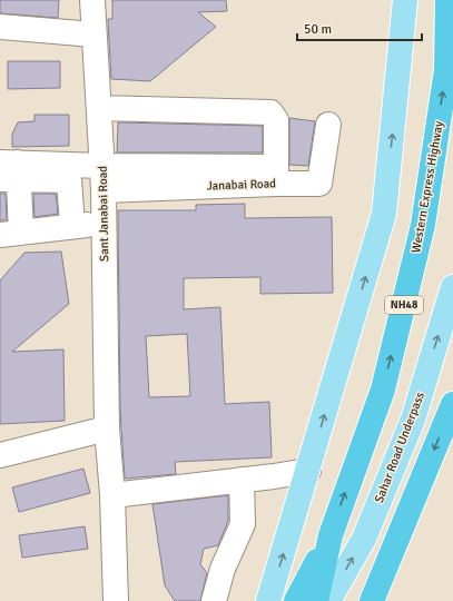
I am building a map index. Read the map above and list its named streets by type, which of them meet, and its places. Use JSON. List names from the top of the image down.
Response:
{
  "streets": {
    "highway": ["Western Express Highway", "NH48"],
    "main road": ["Sahar Road Underpass"],
    "street": ["Janabai Road", "Sant Janabai Road"]
  },
  "crossings": [
    ["Janabai Road", "Sant Janabai Road"]
  ],
  "one_way": ["Western Express Highway"],
  "scale_bar": "50 m"
}
